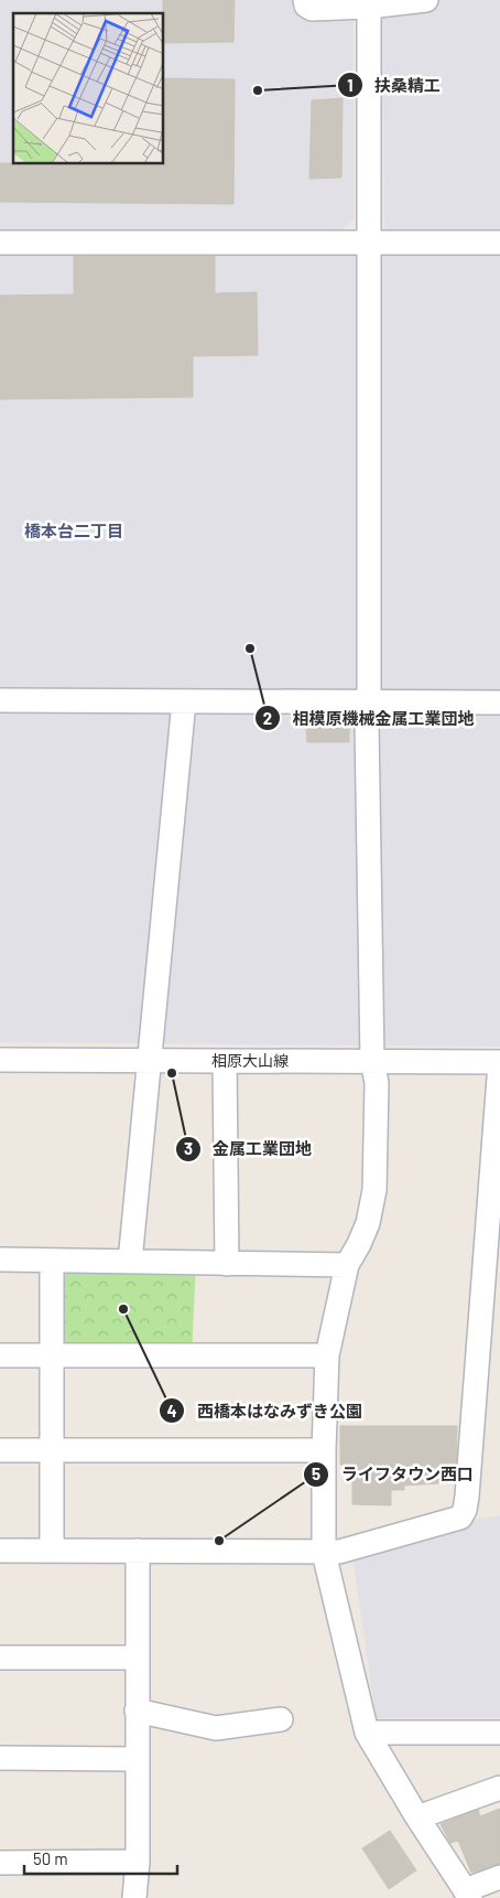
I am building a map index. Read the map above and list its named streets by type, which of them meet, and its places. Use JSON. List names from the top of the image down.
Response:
{
  "streets": {
    "street": ["相原大山線"]
  },
  "districts": ["橋本台二丁目"],
  "places": [
    "扶桑精工",
    "相模原機械金属工業団地",
    "金属工業団地",
    "西橋本はなみずき公園",
    "ライフタウン西口"
  ],
  "scale_bar": "50 m"
}
